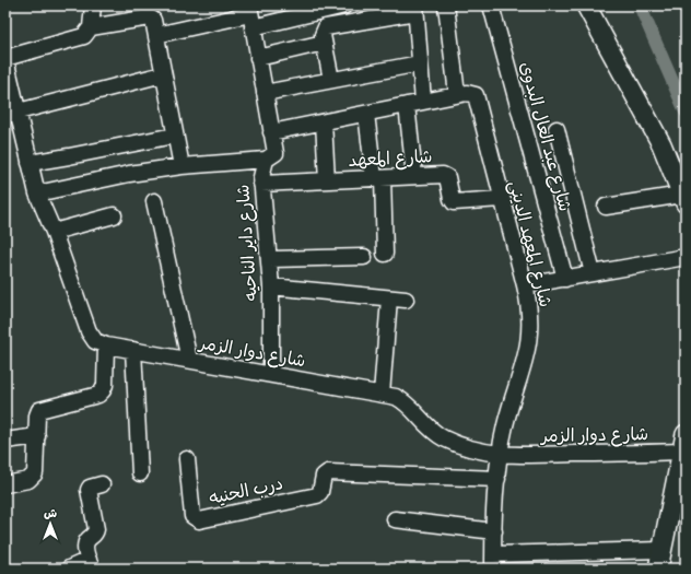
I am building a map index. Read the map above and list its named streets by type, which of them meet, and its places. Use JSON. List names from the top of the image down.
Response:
{
  "streets": {
    "street": [
      "شارع عبد العال البدوى",
      "شارع المعهد",
      "شارع داير الناحيه",
      "شارع المعهد الدينى",
      "شارع دوار الزمر",
      "درب الحنيه"
    ]
  },
  "crossings": [
    ["شارع المعهد", "شارع داير الناحيه"],
    ["شارع المعهد", "شارع المعهد الدينى"],
    ["شارع داير الناحيه", "شارع دوار الزمر"],
    ["شارع المعهد الدينى", "شارع دوار الزمر"],
    ["شارع المعهد الدينى", "درب الحنيه"]
  ],
  "north": "top"
}
